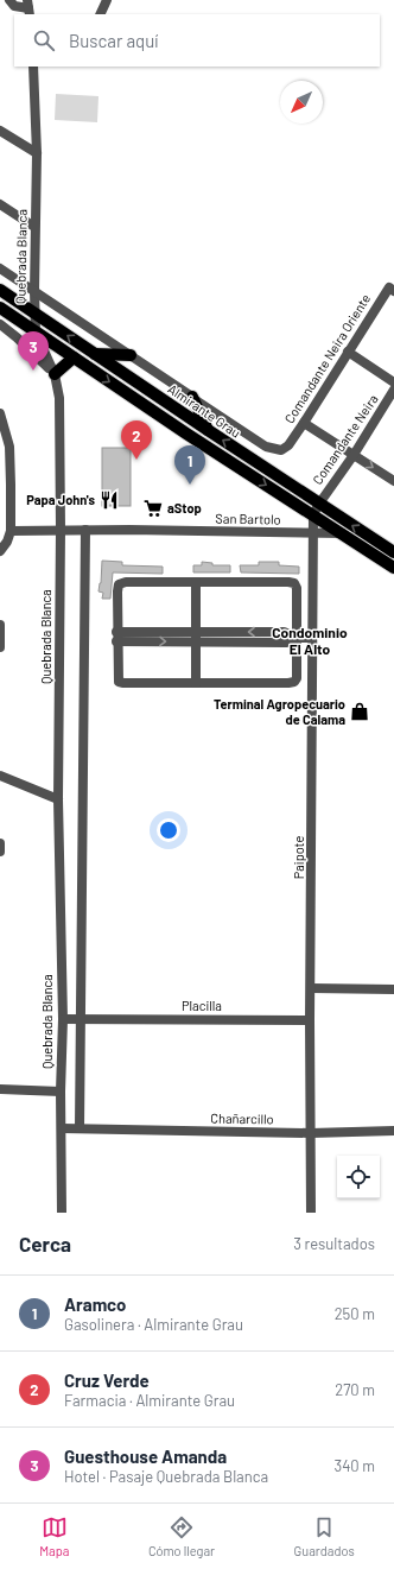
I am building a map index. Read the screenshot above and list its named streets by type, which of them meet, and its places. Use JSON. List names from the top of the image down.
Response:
{
  "streets": {
    "main road": ["Almirante Grau"],
    "street": [
      "Quebrada Blanca",
      "Comandante Neira Oriente",
      "Comandante Neira",
      "San Bartolo",
      "Paipote",
      "Placilla",
      "Chañarcillo"
    ]
  },
  "crossings": [
    ["Quebrada Blanca", "Almirante Grau"],
    ["Quebrada Blanca", "San Bartolo"],
    ["Quebrada Blanca", "Placilla"],
    ["Quebrada Blanca", "Chañarcillo"],
    ["Comandante Neira Oriente", "Almirante Grau"],
    ["Almirante Grau", "Comandante Neira"],
    ["Almirante Grau", "San Bartolo"],
    ["Almirante Grau", "Paipote"],
    ["Comandante Neira", "Paipote"],
    ["San Bartolo", "Paipote"],
    ["Paipote", "Placilla"],
    ["Paipote", "Chañarcillo"]
  ],
  "districts": ["Condominio El Alto"],
  "places": {
    "restaurant": ["Papa John's"],
    "supermarket": ["aStop"],
    "shop": ["Terminal Agropecuario de Calama"]
  },
  "north": "bottom left",
  "page": {
    "search": "Buscar aquí",
    "pins": ["3", "2", "1"],
    "heading": ["Cerca", "3 resultados"],
    "list": [
      {
        "mark": "1",
        "name": "Aramco",
        "note": "Gasolinera · Almirante Grau",
        "value": "250 m"
      },
      {
        "mark": "2",
        "name": "Cruz Verde",
        "note": "Farmacia · Almirante Grau",
        "value": "270 m"
      },
      {
        "mark": "3",
        "name": "Guesthouse Amanda",
        "note": "Hotel · Pasaje Quebrada Blanca",
        "value": "340 m"
      }
    ],
    "nav": ["Mapa", "Cómo llegar", "Guardados"]
  }
}
